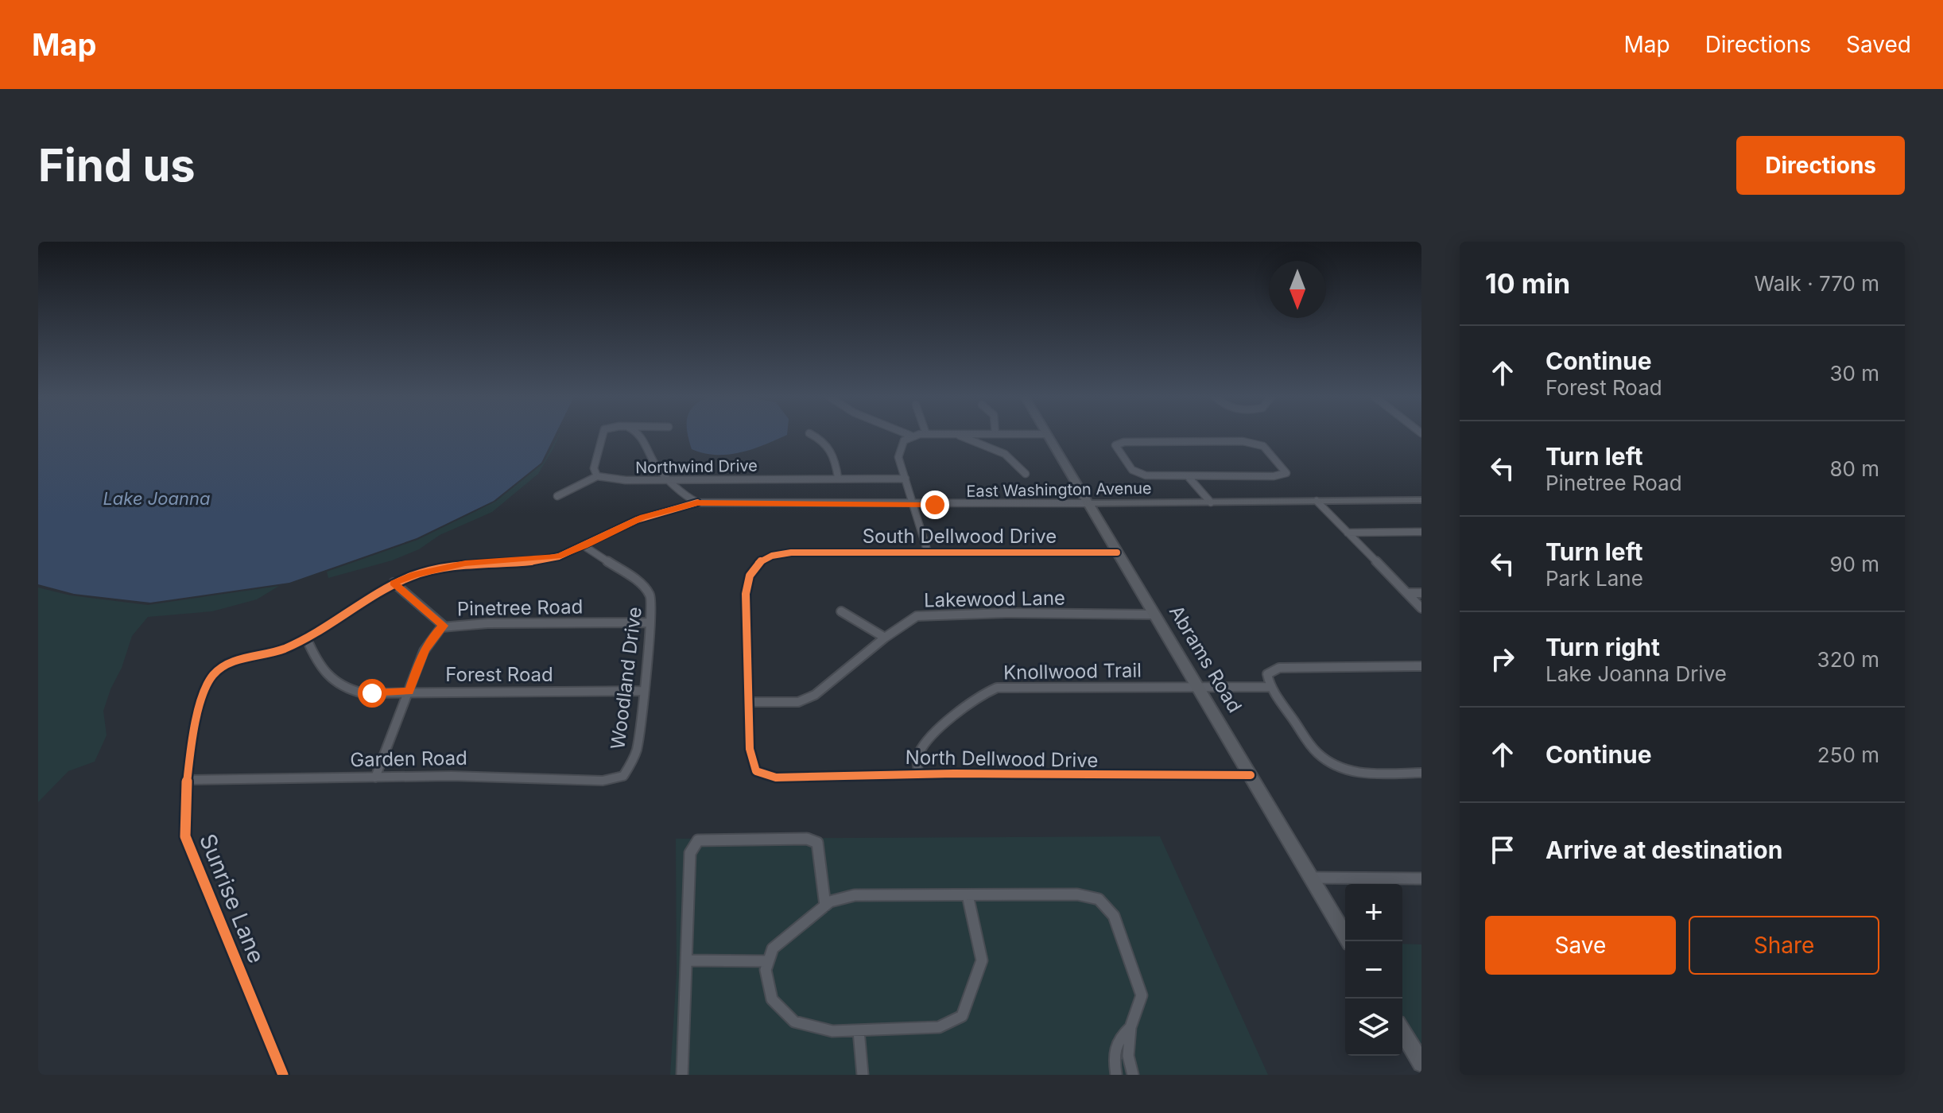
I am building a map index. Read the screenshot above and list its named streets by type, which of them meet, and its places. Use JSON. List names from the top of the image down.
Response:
{
  "streets": {
    "street": [
      "Northwind Drive",
      "East Washington Avenue",
      "South Dellwood Drive",
      "Lakewood Lane",
      "Pinetree Road",
      "Abrams Road",
      "Knollwood Trail",
      "Forest Road",
      "Woodland Drive",
      "Garden Road",
      "North Dellwood Drive",
      "Sunrise Lane"
    ]
  },
  "crossings": [
    ["East Washington Avenue", "Abrams Road"],
    ["East Washington Avenue", "Forest Road"],
    ["East Washington Avenue", "Woodland Drive"],
    ["East Washington Avenue", "Sunrise Lane"],
    ["South Dellwood Drive", "Lakewood Lane"],
    ["South Dellwood Drive", "Abrams Road"],
    ["South Dellwood Drive", "North Dellwood Drive"],
    ["Lakewood Lane", "Abrams Road"],
    ["Lakewood Lane", "North Dellwood Drive"],
    ["Pinetree Road", "Forest Road"],
    ["Pinetree Road", "Woodland Drive"],
    ["Pinetree Road", "Garden Road"],
    ["Abrams Road", "Knollwood Trail"],
    ["Abrams Road", "North Dellwood Drive"],
    ["Knollwood Trail", "North Dellwood Drive"],
    ["Forest Road", "Woodland Drive"],
    ["Woodland Drive", "Garden Road"],
    ["Garden Road", "Sunrise Lane"]
  ],
  "water": ["Lake Joanna"],
  "north": "bottom",
  "page": {
    "header": "Map",
    "nav": ["Map", "Directions", "Saved"],
    "buttons": [
      "Directions",
      ["Save", "Share"]
    ],
    "title": "Find us",
    "heading": ["10 min", "Walk · 770 m"],
    "list": [
      ["Continue", "Forest Road", "30 m"],
      ["Turn left", "Pinetree Road", "80 m"],
      ["Turn left", "Park Lane", "90 m"],
      ["Turn right", "Lake Joanna Drive", "320 m"],
      ["Continue", "250 m"],
      "Arrive at destination"
    ],
    "map_buttons": ["+", "−"]
  }
}
